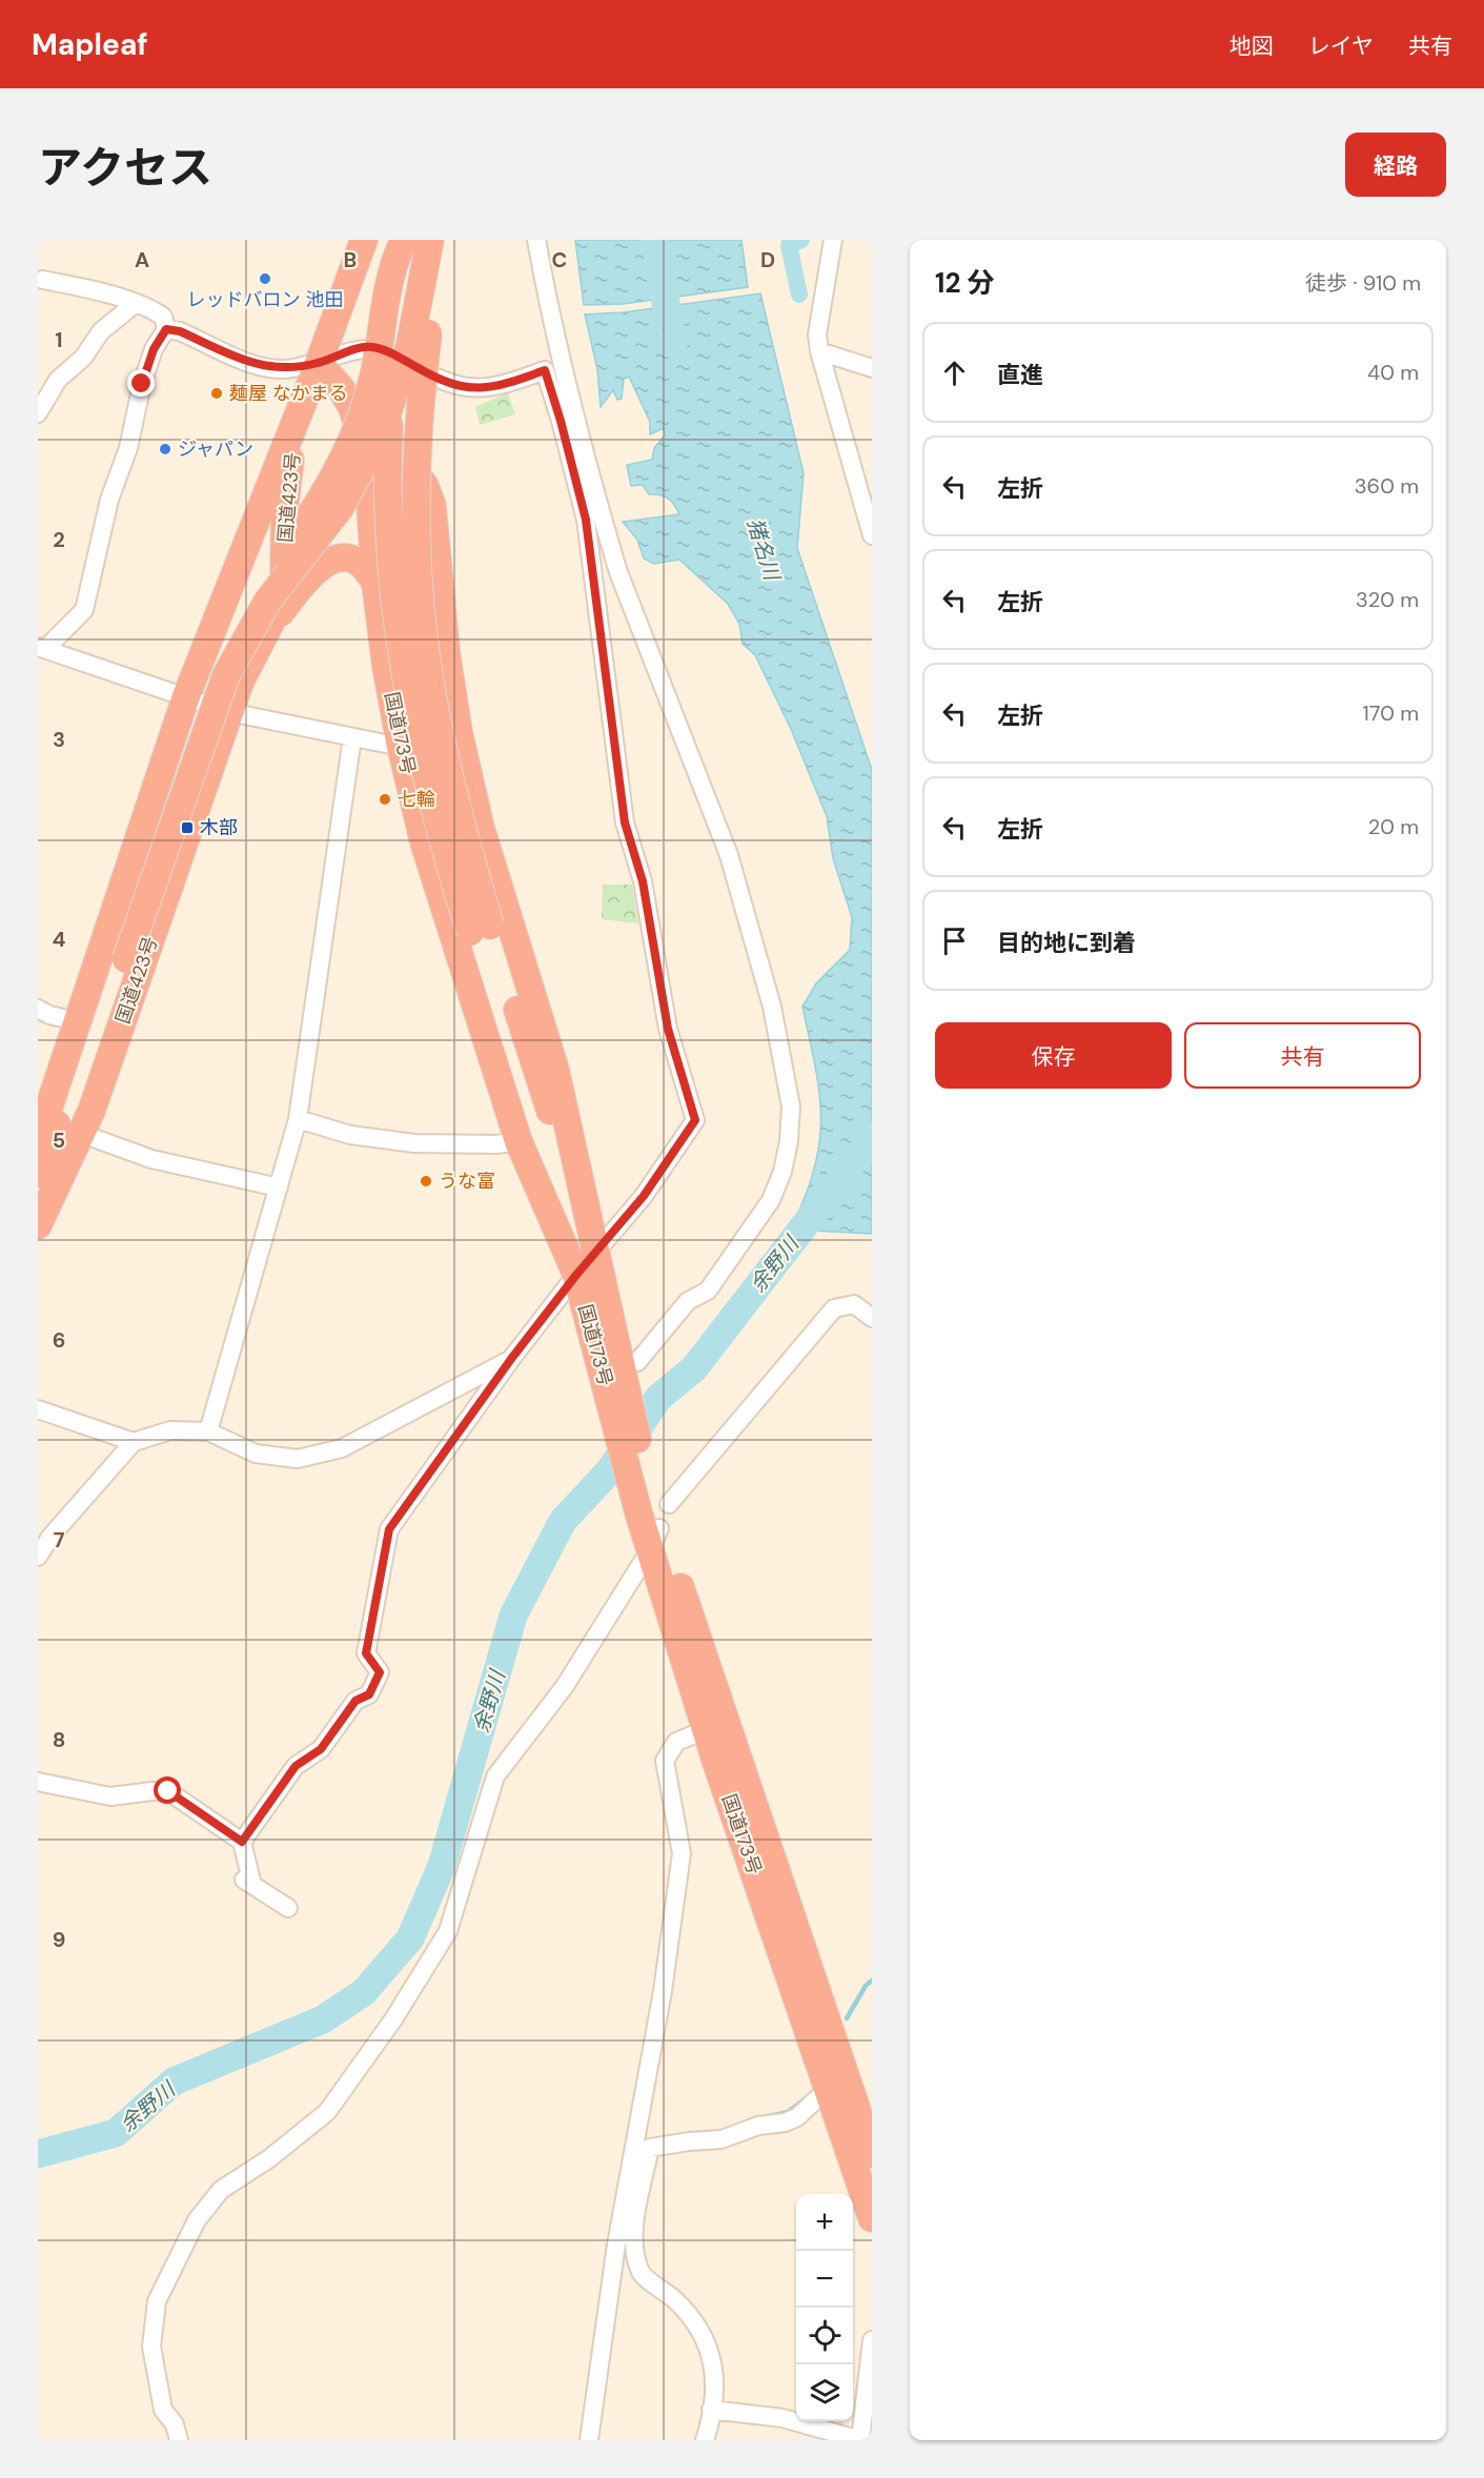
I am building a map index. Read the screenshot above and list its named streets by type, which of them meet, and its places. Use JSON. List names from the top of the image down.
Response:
{
  "streets": {
    "highway": ["国道423号", "国道173号"]
  },
  "crossings": [
    ["国道423号", "国道173号"]
  ],
  "water": ["猪名川", "余野川"],
  "places": {
    "other": [
      "レッドバロン 池田",
      "麺屋 なかまる",
      "ジャパン",
      "七輪",
      "うな富"
    ],
    "transit": ["木部"]
  },
  "page": {
    "header": "Mapleaf",
    "nav": ["地図", "レイヤ", "共有"],
    "title": "アクセス",
    "buttons": [
      "経路",
      ["保存", "共有"]
    ],
    "heading": ["12 分", "徒歩 · 910 m"],
    "list": [
      ["直進", "40 m"],
      ["左折", "360 m"],
      ["左折", "320 m"],
      ["左折", "170 m"],
      ["左折", "20 m"],
      "目的地に到着"
    ],
    "map_buttons": ["+", "−"]
  },
  "grid": {
    "columns": [
      "A",
      "B",
      "C",
      "D"
    ],
    "rows": [
      "1",
      "2",
      "3",
      "4",
      "5",
      "6",
      "7",
      "8",
      "9"
    ]
  }
}
